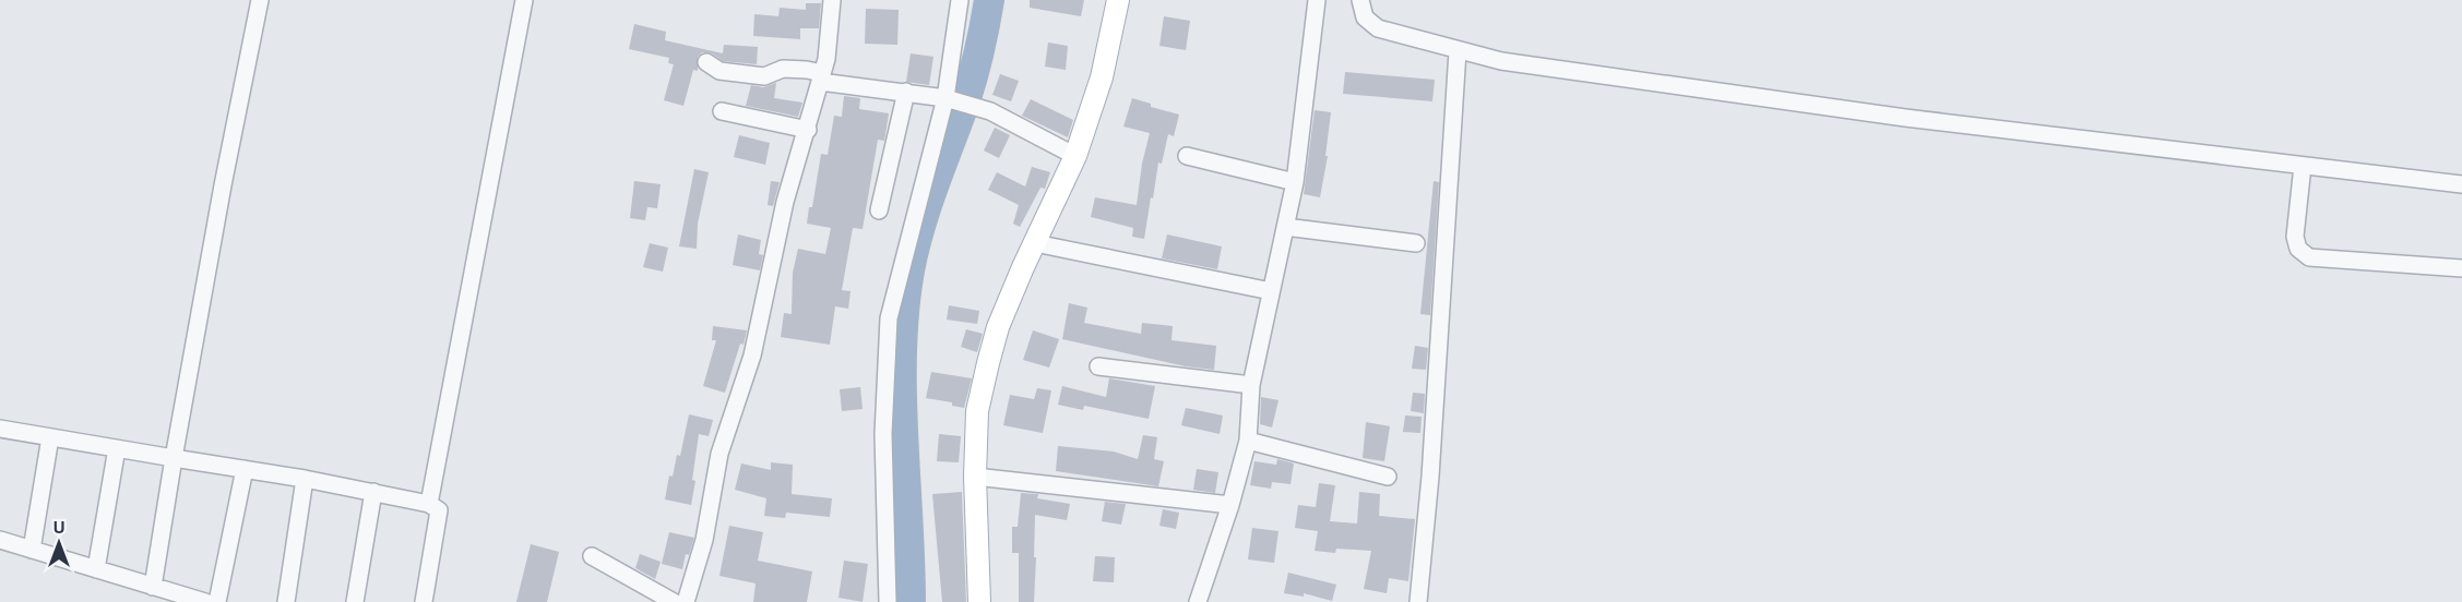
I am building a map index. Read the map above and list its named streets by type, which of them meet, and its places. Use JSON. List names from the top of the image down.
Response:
{
  "north": "top"
}
